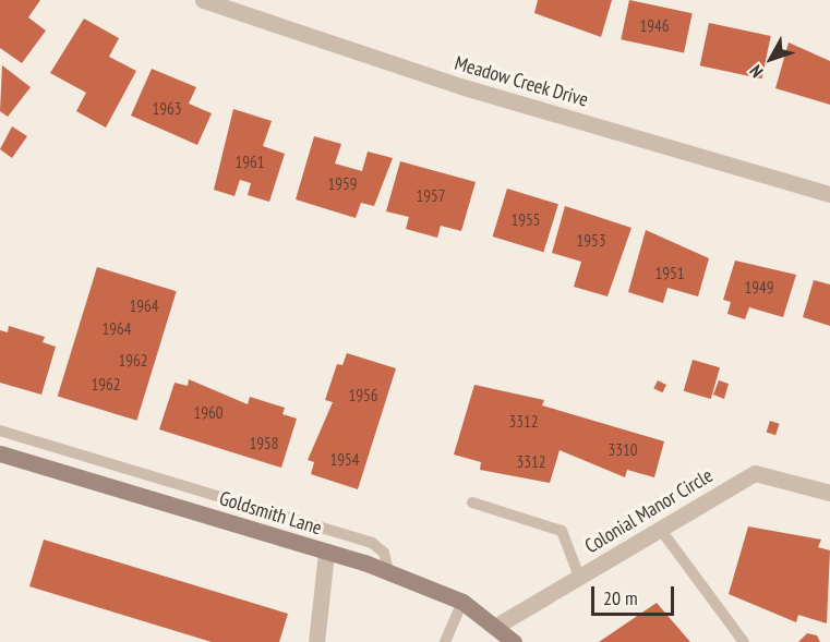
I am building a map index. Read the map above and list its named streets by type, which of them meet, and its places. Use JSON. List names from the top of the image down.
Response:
{
  "streets": {
    "street": ["Meadow Creek Drive", "Colonial Manor Circle", "Goldsmith Lane"]
  },
  "crossings": [
    ["Colonial Manor Circle", "Goldsmith Lane"]
  ],
  "house_numbers": [
    "1946",
    "1963",
    "1961",
    "1959",
    "1957",
    "1955",
    "1953",
    "1951",
    "1949",
    "1964",
    "1964",
    "1962",
    "1962",
    "1956",
    "1960",
    "3312",
    "1958",
    "3310",
    "1954",
    "3312"
  ],
  "scale_bar": "20 m",
  "north": "bottom left"
}
